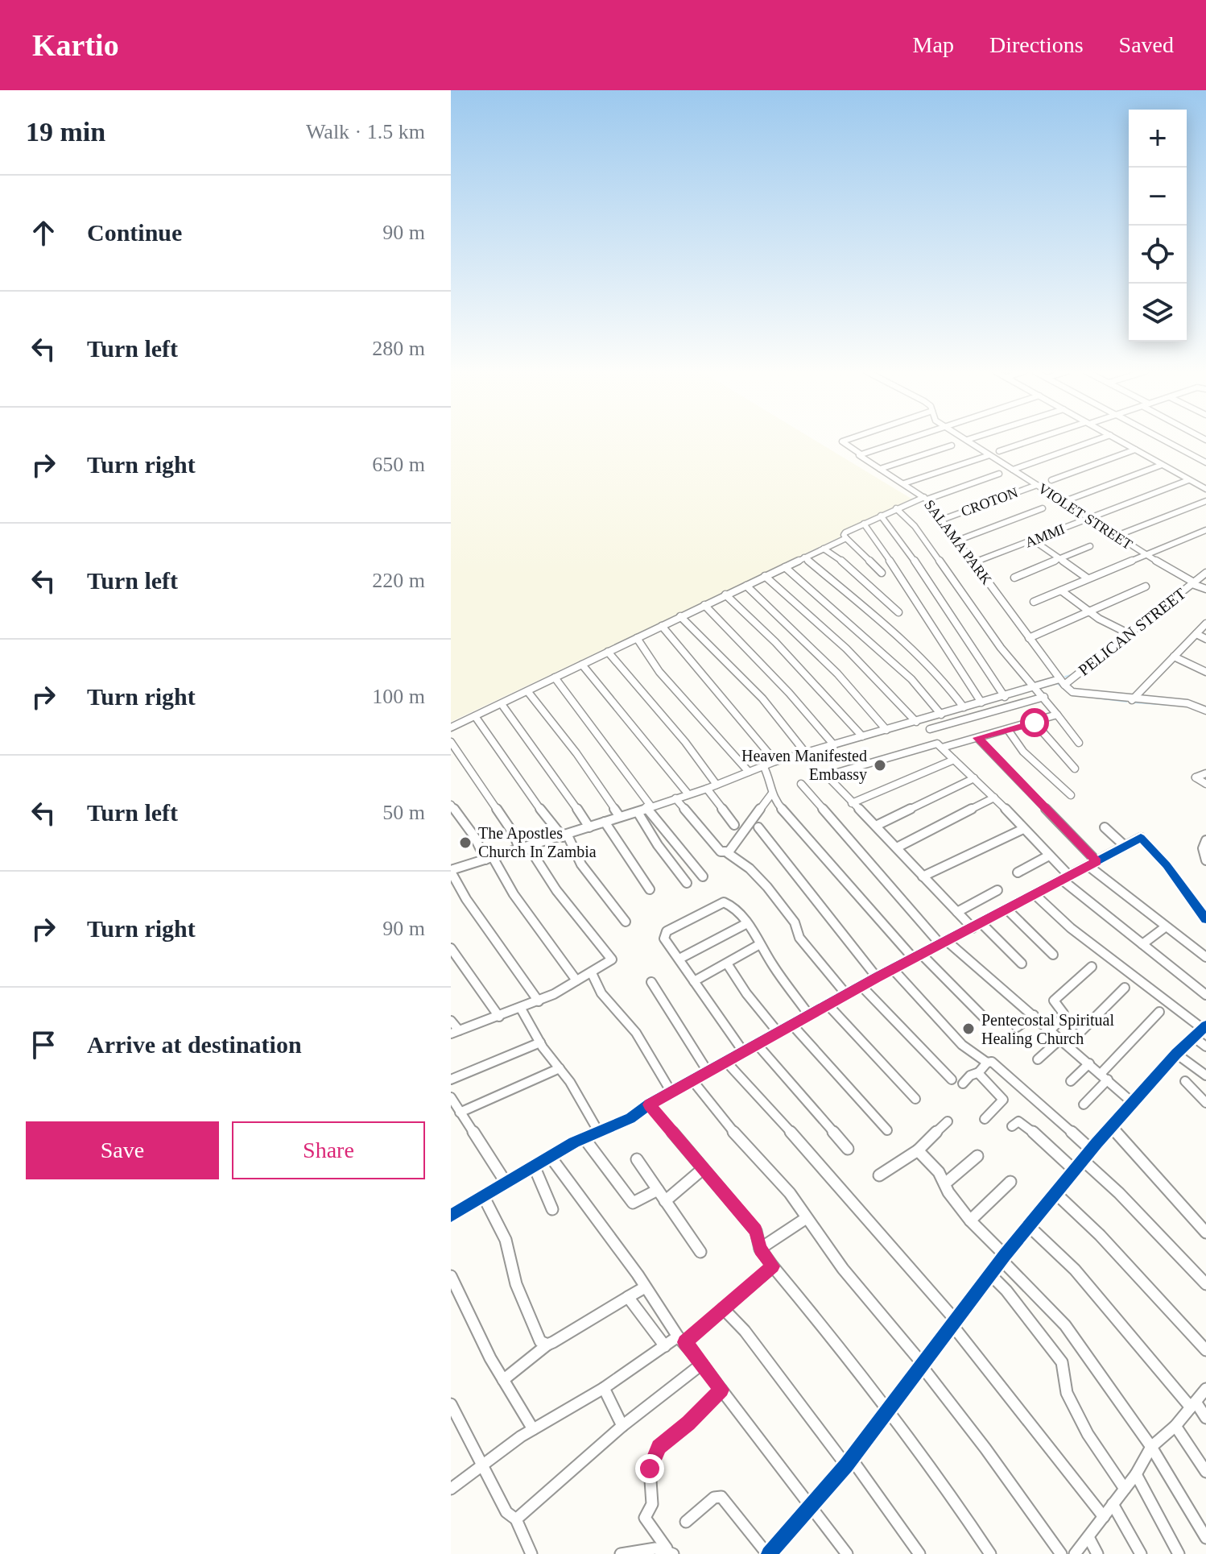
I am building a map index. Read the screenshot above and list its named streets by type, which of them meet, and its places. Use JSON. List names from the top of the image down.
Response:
{
  "streets": {
    "street": [
      "CROTON",
      "VIOLET STREET",
      "AMMI",
      "SALAMA PARK",
      "PELICAN STREET"
    ]
  },
  "crossings": [
    ["CROTON", "VIOLET STREET"],
    ["CROTON", "SALAMA PARK"],
    ["VIOLET STREET", "AMMI"],
    ["VIOLET STREET", "PELICAN STREET"],
    ["AMMI", "SALAMA PARK"],
    ["SALAMA PARK", "PELICAN STREET"]
  ],
  "places": ["Heaven Manifested Embassy", "The Apostles Church In Zambia", "Pentecostal Spiritual Healing Church"],
  "page": {
    "header": "Kartio",
    "nav": ["Map", "Directions", "Saved"],
    "heading": ["19 min", "Walk · 1.5 km"],
    "map_buttons": ["+", "−"],
    "list": [
      ["Continue", "90 m"],
      ["Turn left", "280 m"],
      ["Turn right", "650 m"],
      ["Turn left", "220 m"],
      ["Turn right", "100 m"],
      ["Turn left", "50 m"],
      ["Turn right", "90 m"],
      "Arrive at destination"
    ],
    "buttons": ["Save", "Share"]
  }
}
